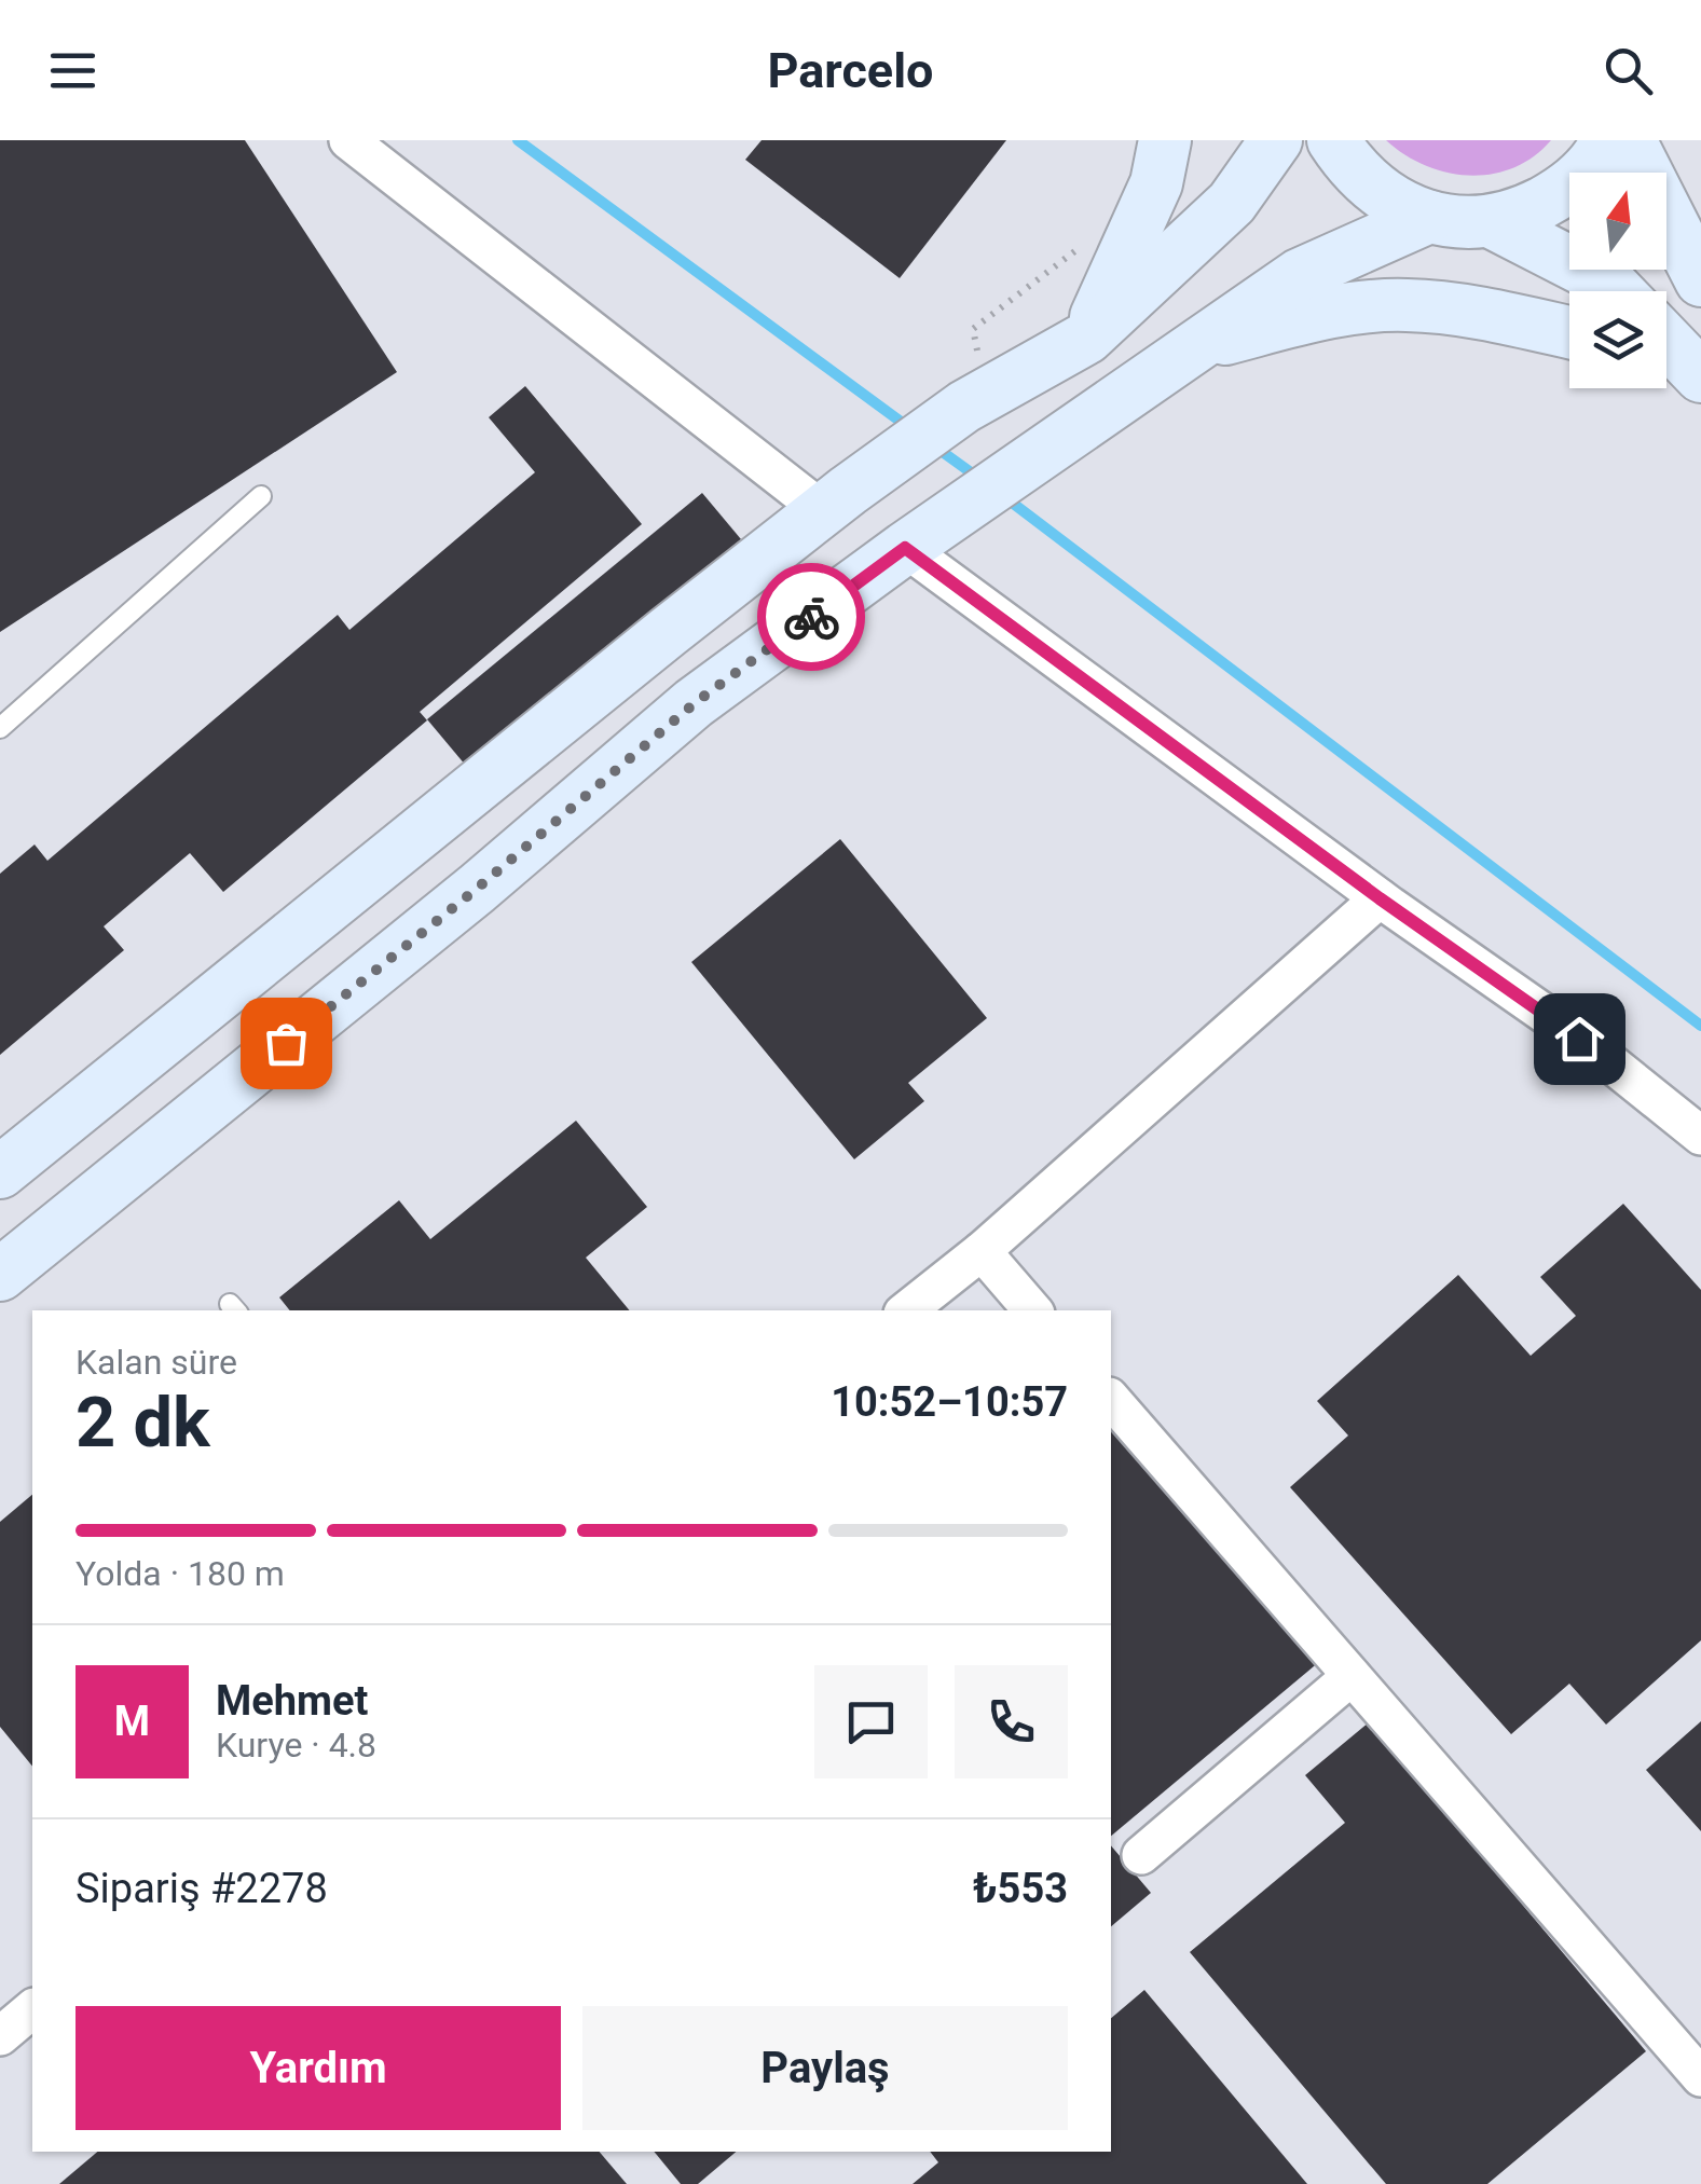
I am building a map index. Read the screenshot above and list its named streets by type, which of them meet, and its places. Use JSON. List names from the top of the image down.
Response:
{
  "north": "top",
  "page": {
    "header": "Parcelo",
    "heading": ["2 dk", "Kalan süre", "10:52–10:57"],
    "panel": [
      "Mehmet",
      "Kurye · 4.8",
      "Sipariş #2278",
      "₺553"
    ],
    "bar": "Yolda · 180 m",
    "round": "M",
    "buttons": ["Yardım", "Paylaş"]
  }
}
